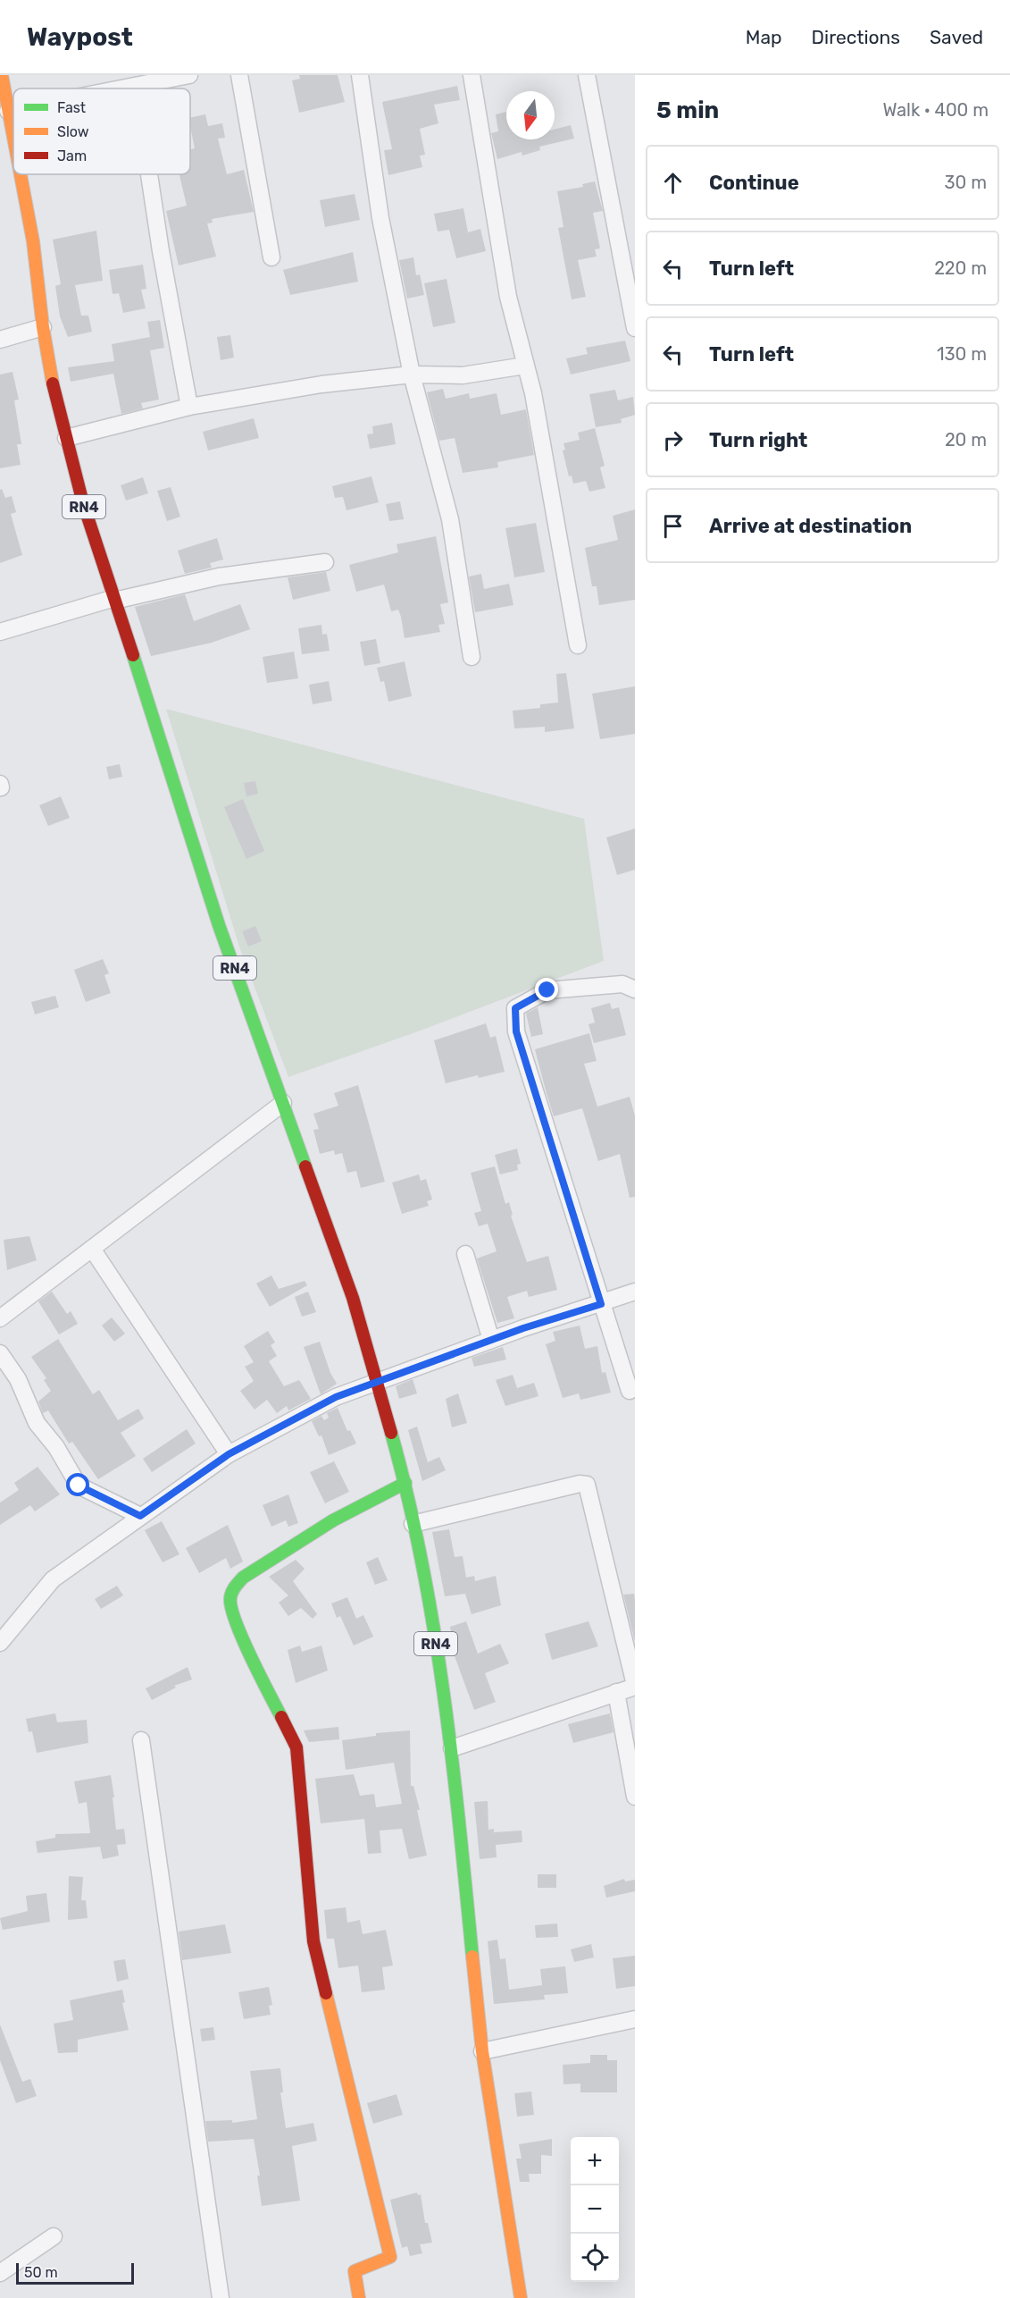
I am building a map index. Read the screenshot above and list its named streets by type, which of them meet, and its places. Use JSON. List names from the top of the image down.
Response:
{
  "streets": {
    "main road": ["RN4"]
  },
  "legend": ["Fast", "Slow", "Jam"],
  "scale_bar": "50 m",
  "north": "bottom",
  "page": {
    "header": "Waypost",
    "nav": ["Map", "Directions", "Saved"],
    "heading": ["5 min", "Walk · 400 m"],
    "list": [
      ["Continue", "30 m"],
      ["Turn left", "220 m"],
      ["Turn left", "130 m"],
      ["Turn right", "20 m"],
      "Arrive at destination"
    ],
    "map_buttons": ["+", "−"],
    "scale": "50 m"
  }
}
